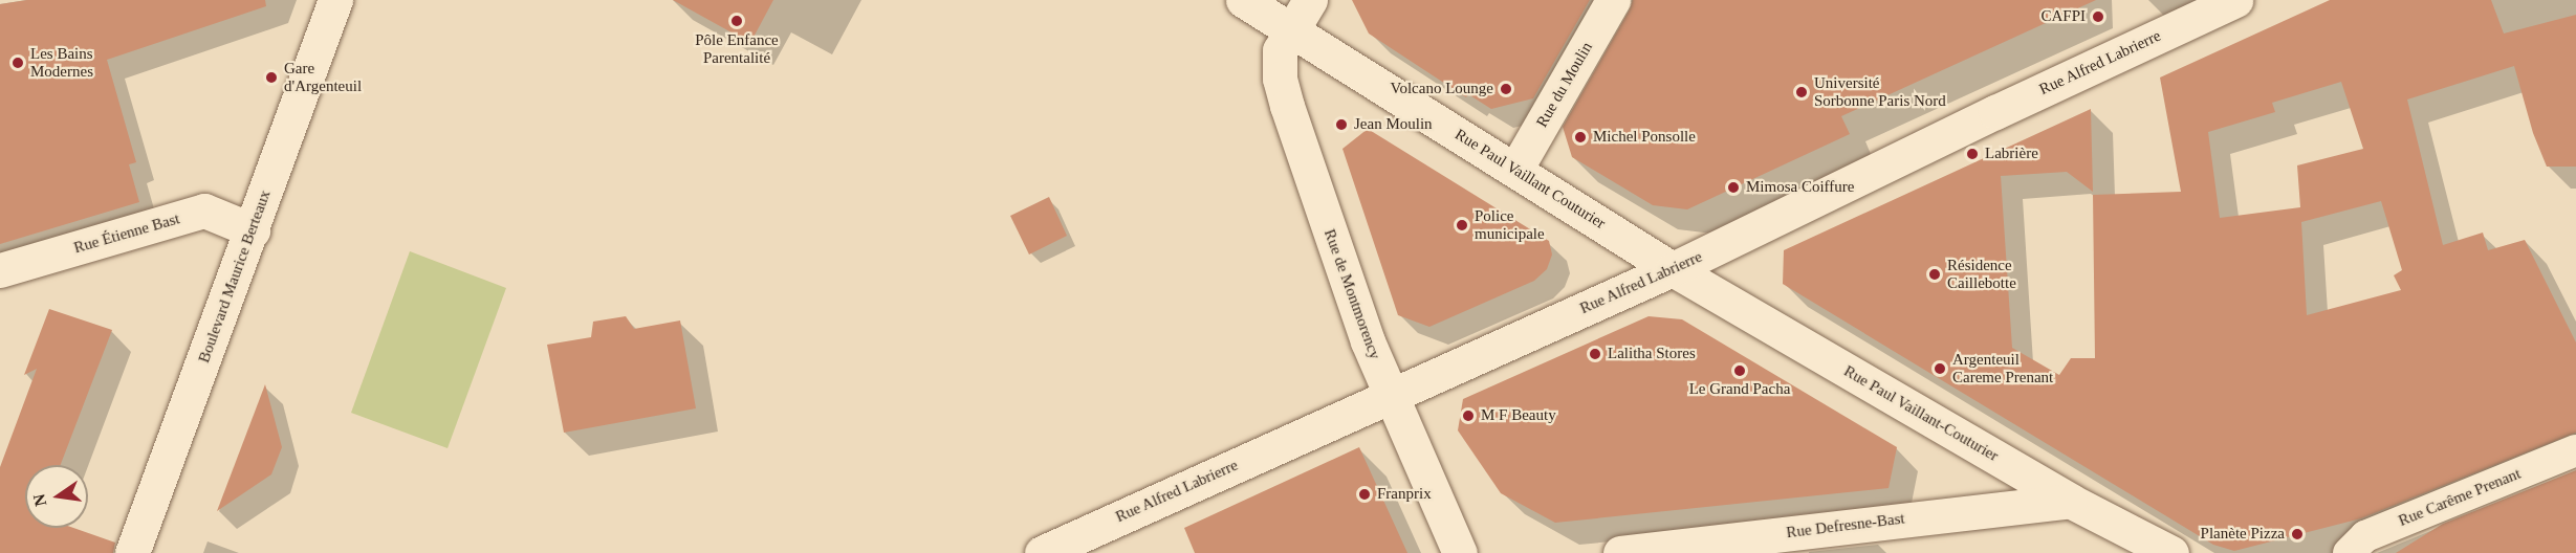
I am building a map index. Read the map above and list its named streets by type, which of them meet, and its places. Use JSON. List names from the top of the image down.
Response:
{
  "streets": {
    "main road": [
      "Rue Alfred Labrierre",
      "Rue du Moulin",
      "Rue Paul Vaillant Couturier",
      "Rue Étienne Bast",
      "Boulevard Maurice Berteaux",
      "Rue de Montmorency",
      "Rue Paul Vaillant-Couturier",
      "Rue Defresne-Bast"
    ],
    "street": ["Rue Carême Prenant"]
  },
  "crossings": [
    ["Rue Alfred Labrierre", "Rue Paul Vaillant Couturier"],
    ["Rue Alfred Labrierre", "Rue de Montmorency"],
    ["Rue Alfred Labrierre", "Rue Paul Vaillant-Couturier"],
    ["Rue du Moulin", "Rue Paul Vaillant Couturier"],
    ["Rue Paul Vaillant Couturier", "Rue de Montmorency"],
    ["Rue Paul Vaillant Couturier", "Rue Paul Vaillant-Couturier"],
    ["Rue Étienne Bast", "Boulevard Maurice Berteaux"],
    ["Rue Paul Vaillant-Couturier", "Rue Defresne-Bast"]
  ],
  "places": [
    "CAFPI",
    "Pôle Enfance Parentalité",
    "Les Bains Modernes",
    "Gare d'Argenteuil",
    "Volcano Lounge",
    "Université Sorbonne Paris Nord",
    "Jean Moulin",
    "Michel Ponsolle",
    "Labrière",
    "Mimosa Coiffure",
    "Police municipale",
    "Résidence Caillebotte",
    "Lalitha Stores",
    "Argenteuil Careme Prenant",
    "Le Grand Pacha",
    "M F Beauty",
    "Franprix",
    "Planète Pizza"
  ],
  "north": "left"
}
